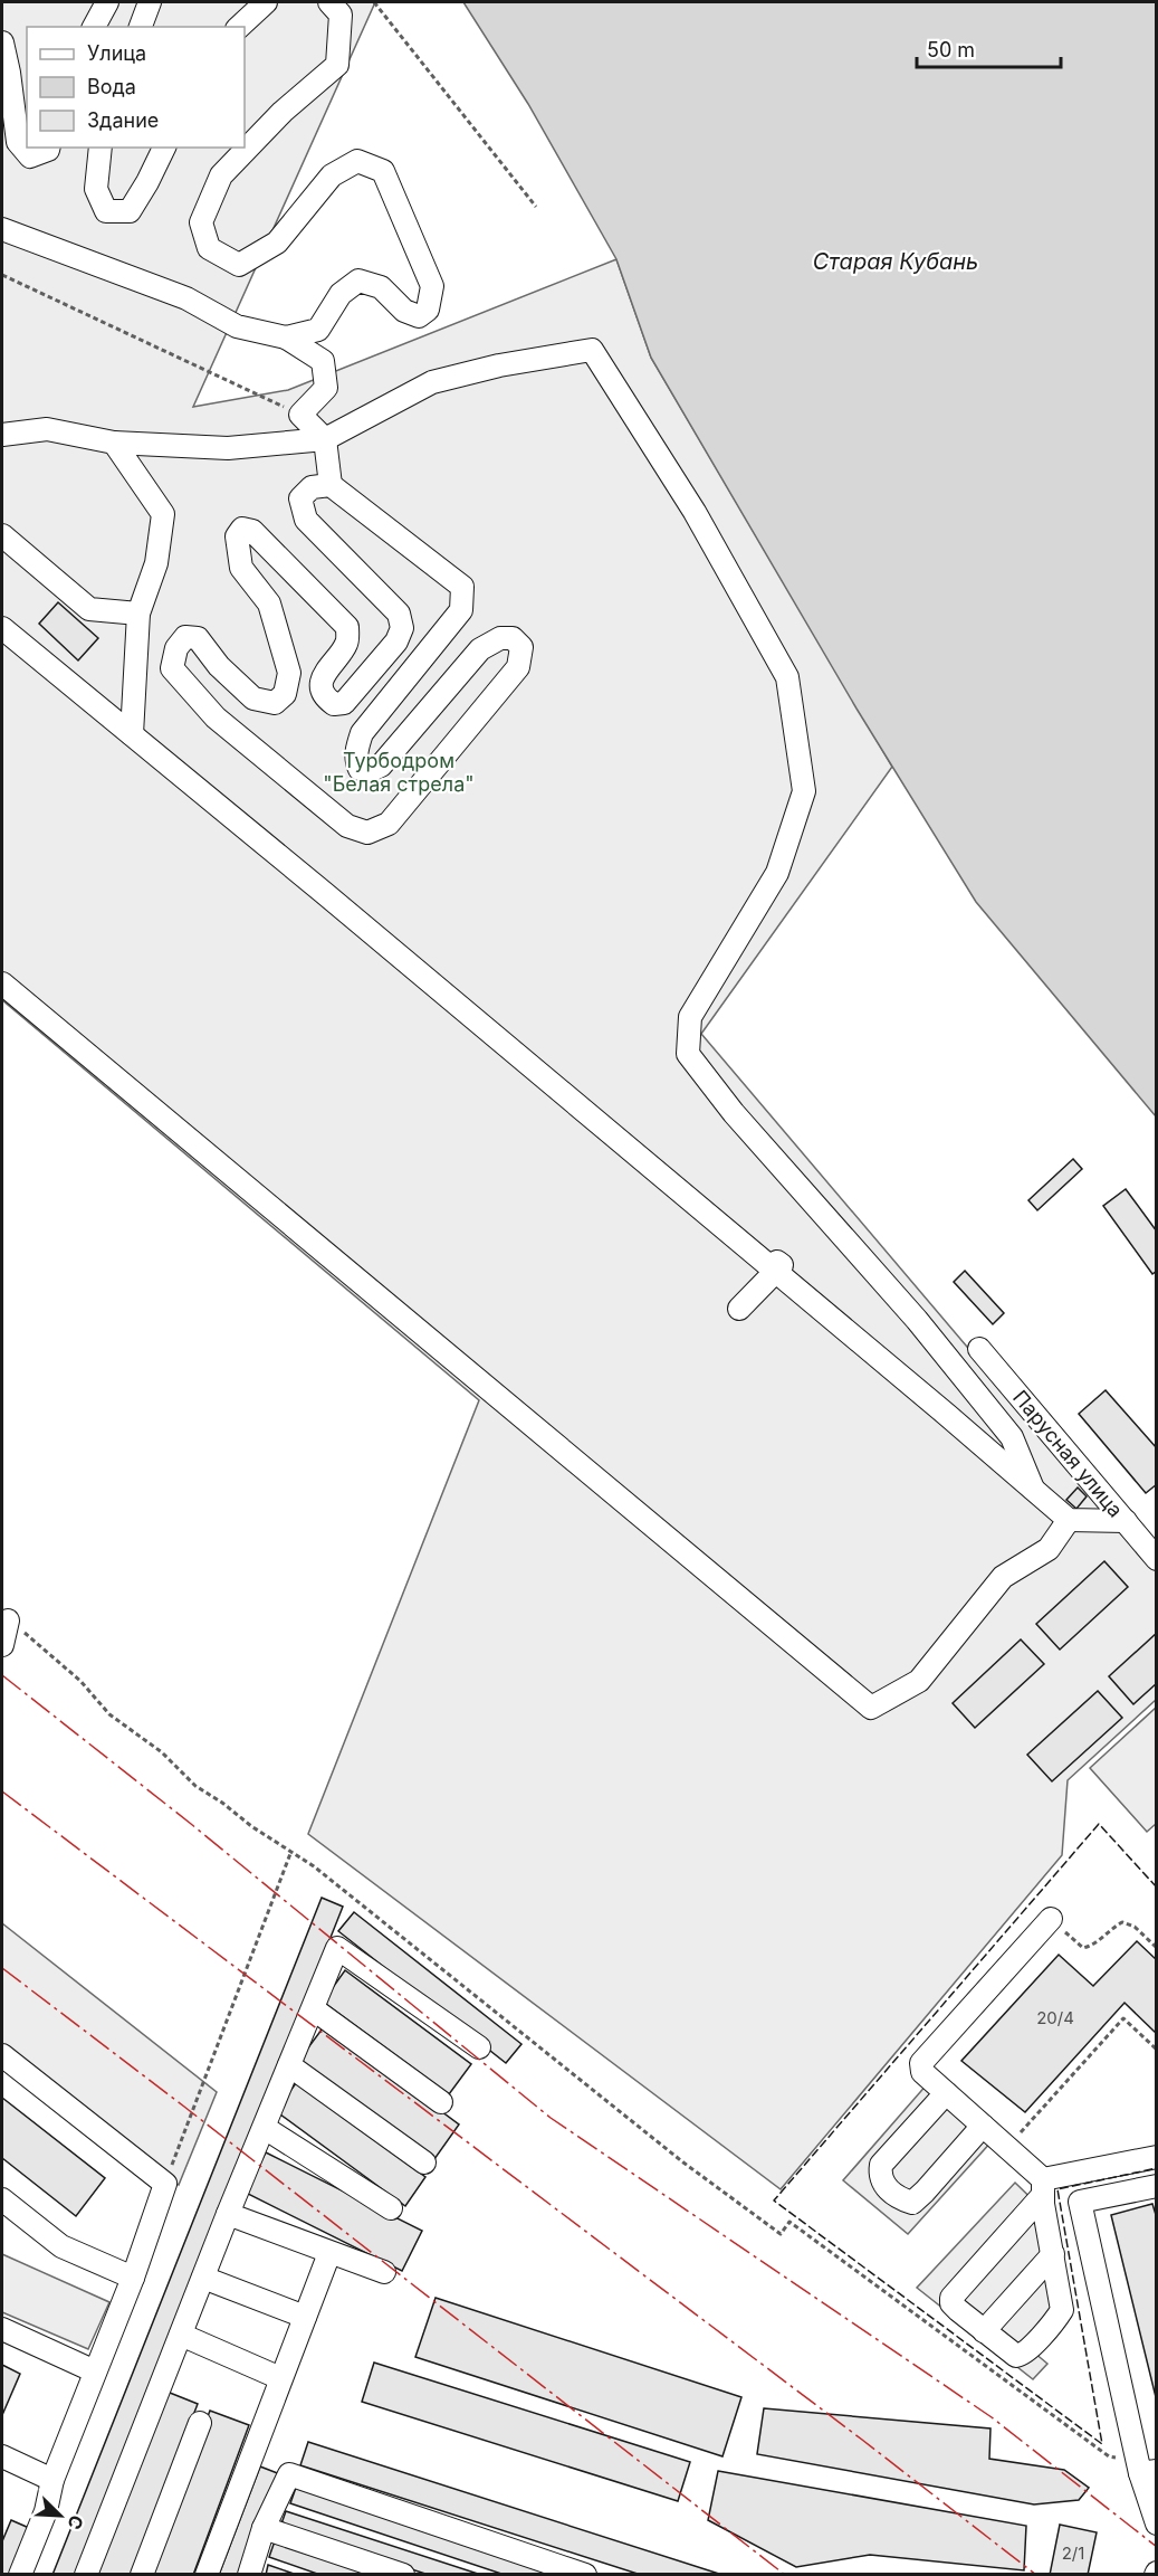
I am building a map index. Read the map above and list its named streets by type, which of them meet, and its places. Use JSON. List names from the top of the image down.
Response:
{
  "streets": {
    "street": ["Парусная улица"]
  },
  "water": ["Старая Кубань"],
  "parks": ["Турбодром \"Белая стрела\""],
  "house_numbers": ["20/4", "2/1"],
  "legend": ["Улица", "Вода", "Здание"],
  "scale_bar": "50 m",
  "north": "bottom right"
}
